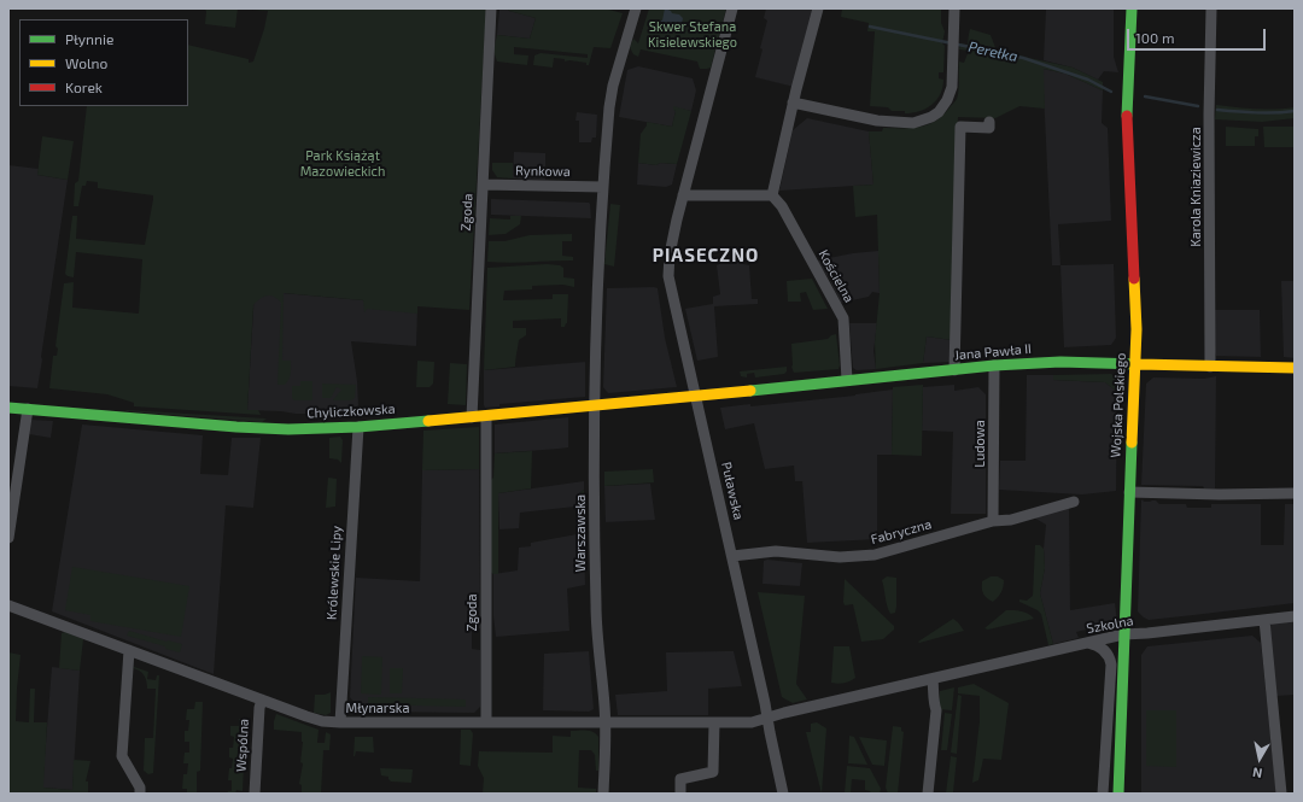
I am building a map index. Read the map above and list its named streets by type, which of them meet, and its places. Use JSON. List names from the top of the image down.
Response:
{
  "streets": {
    "street": [
      "Rynkowa",
      "Karola Kniaziewicza",
      "Zgoda",
      "Kościelna",
      "Jana Pawła II",
      "Wojska Polskiego",
      "Chyliczkowska",
      "Ludowa",
      "Puławska",
      "Fabryczna",
      "Warszawska",
      "Królewskie Lipy",
      "Szkolna",
      "Młynarska",
      "Wspólna"
    ]
  },
  "crossings": [
    ["Rynkowa", "Zgoda"],
    ["Rynkowa", "Warszawska"],
    ["Karola Kniaziewicza", "Jana Pawła II"],
    ["Zgoda", "Chyliczkowska"],
    ["Zgoda", "Młynarska"],
    ["Kościelna", "Jana Pawła II"],
    ["Jana Pawła II", "Wojska Polskiego"],
    ["Jana Pawła II", "Chyliczkowska"],
    ["Jana Pawła II", "Ludowa"],
    ["Jana Pawła II", "Puławska"],
    ["Wojska Polskiego", "Szkolna"],
    ["Chyliczkowska", "Puławska"],
    ["Chyliczkowska", "Warszawska"],
    ["Chyliczkowska", "Królewskie Lipy"],
    ["Ludowa", "Fabryczna"],
    ["Puławska", "Fabryczna"],
    ["Puławska", "Szkolna"],
    ["Puławska", "Młynarska"],
    ["Warszawska", "Młynarska"],
    ["Królewskie Lipy", "Młynarska"],
    ["Szkolna", "Młynarska"],
    ["Młynarska", "Wspólna"]
  ],
  "districts": ["PIASECZNO"],
  "water": ["Perełka"],
  "parks": ["Skwer Stefana Kisielewskiego", "Park Książąt Mazowieckich"],
  "legend": ["Płynnie", "Wolno", "Korek"],
  "scale_bar": "100 m",
  "north": "bottom"
}
